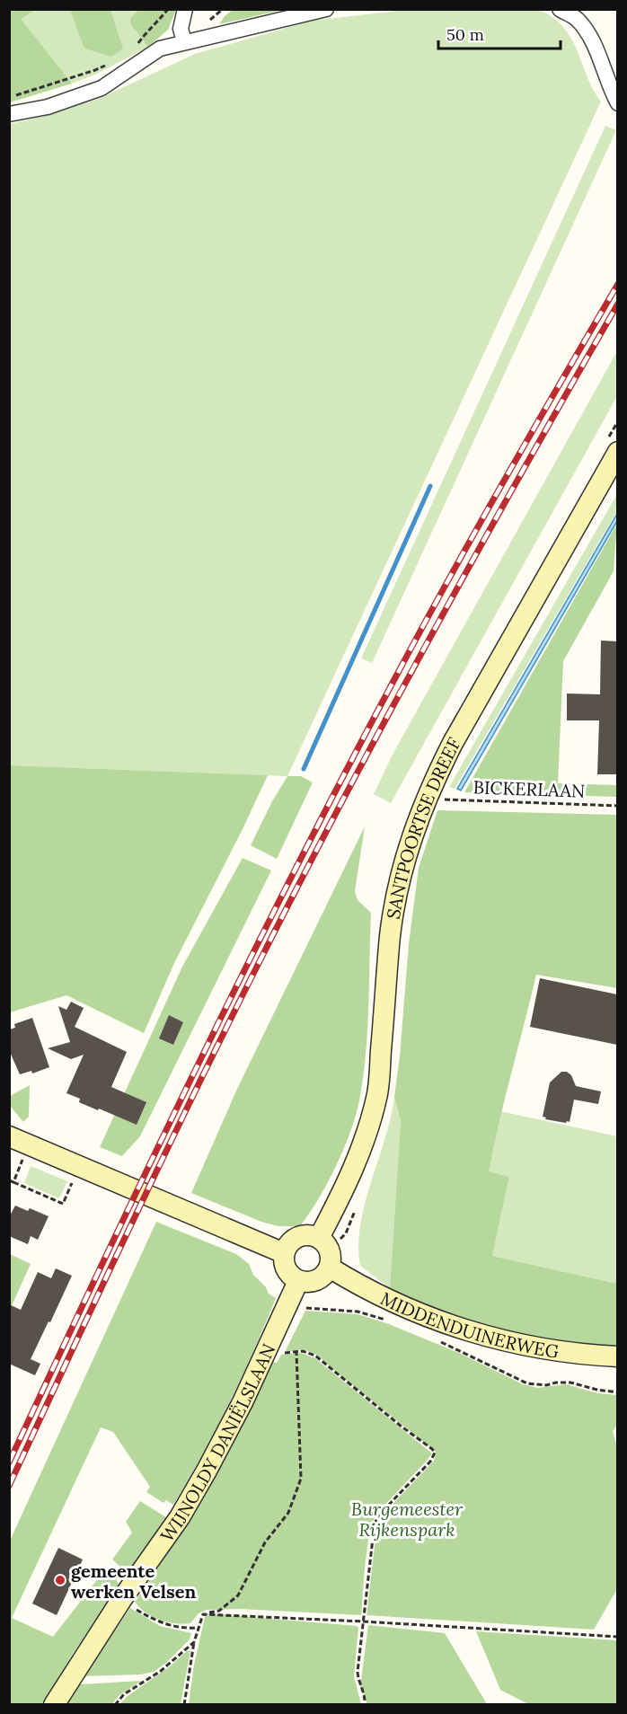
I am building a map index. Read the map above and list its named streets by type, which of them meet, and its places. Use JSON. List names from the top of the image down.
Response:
{
  "streets": {
    "street": ["SANTPOORTSE DREEF", "MIDDENDUINERWEG", "WIJNOLDY DANIËLSLAAN"],
    "path": ["BICKERLAAN"]
  },
  "crossings": [
    ["SANTPOORTSE DREEF", "MIDDENDUINERWEG"],
    ["SANTPOORTSE DREEF", "WIJNOLDY DANIËLSLAAN"],
    ["MIDDENDUINERWEG", "WIJNOLDY DANIËLSLAAN"]
  ],
  "parks": ["Burgemeester Rijkenspark"],
  "places": ["gemeente werken Velsen"],
  "scale_bar": "50 m"
}
